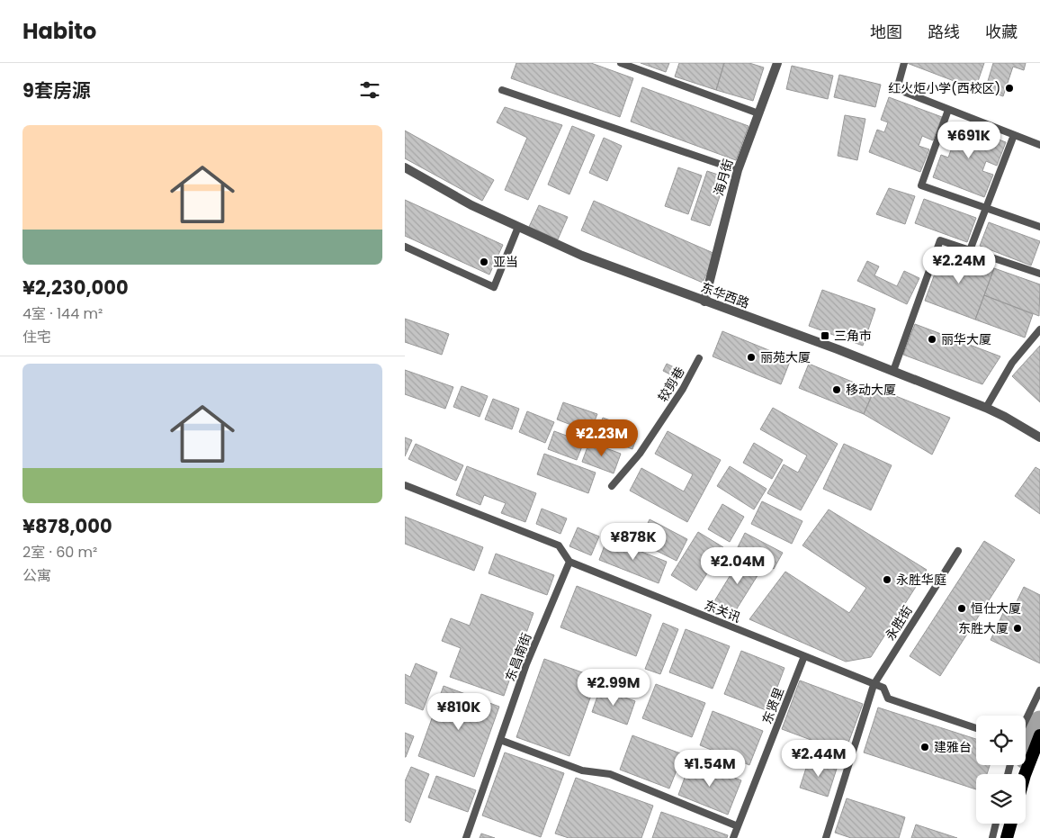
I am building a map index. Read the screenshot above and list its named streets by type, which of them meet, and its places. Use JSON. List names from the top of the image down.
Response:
{
  "streets": {
    "street": ["海月街", "东华西路"],
    "lane": [
      "较剪巷",
      "东关讯",
      "永胜街",
      "东昌南街",
      "东贤里"
    ]
  },
  "crossings": [
    ["海月街", "东华西路"],
    ["东关讯", "永胜街"],
    ["东关讯", "东昌南街"],
    ["东关讯", "东贤里"]
  ],
  "places": {
    "other": [
      "红火炬小学(西校区)",
      "亚当",
      "丽华大厦",
      "丽苑大厦",
      "移动大厦",
      "永胜华庭",
      "恒仕大厦",
      "东胜大厦",
      "建雅台"
    ],
    "transit": ["三角市"]
  },
  "page": {
    "header": "Habito",
    "nav": ["地图", "路线", "收藏"],
    "heading": "9套房源",
    "list": [
      {
        "name": "¥2,230,000",
        "note": "4室 · 144 m² · 住宅"
      },
      {
        "name": "¥878,000",
        "note": "2室 · 60 m² · 公寓"
      }
    ],
    "price": [
      "¥691K",
      "¥2.24M",
      "¥2.23M",
      "¥878K",
      "¥2.04M",
      "¥2.99M",
      "¥810K",
      "¥2.44M",
      "¥1.54M"
    ]
  }
}
